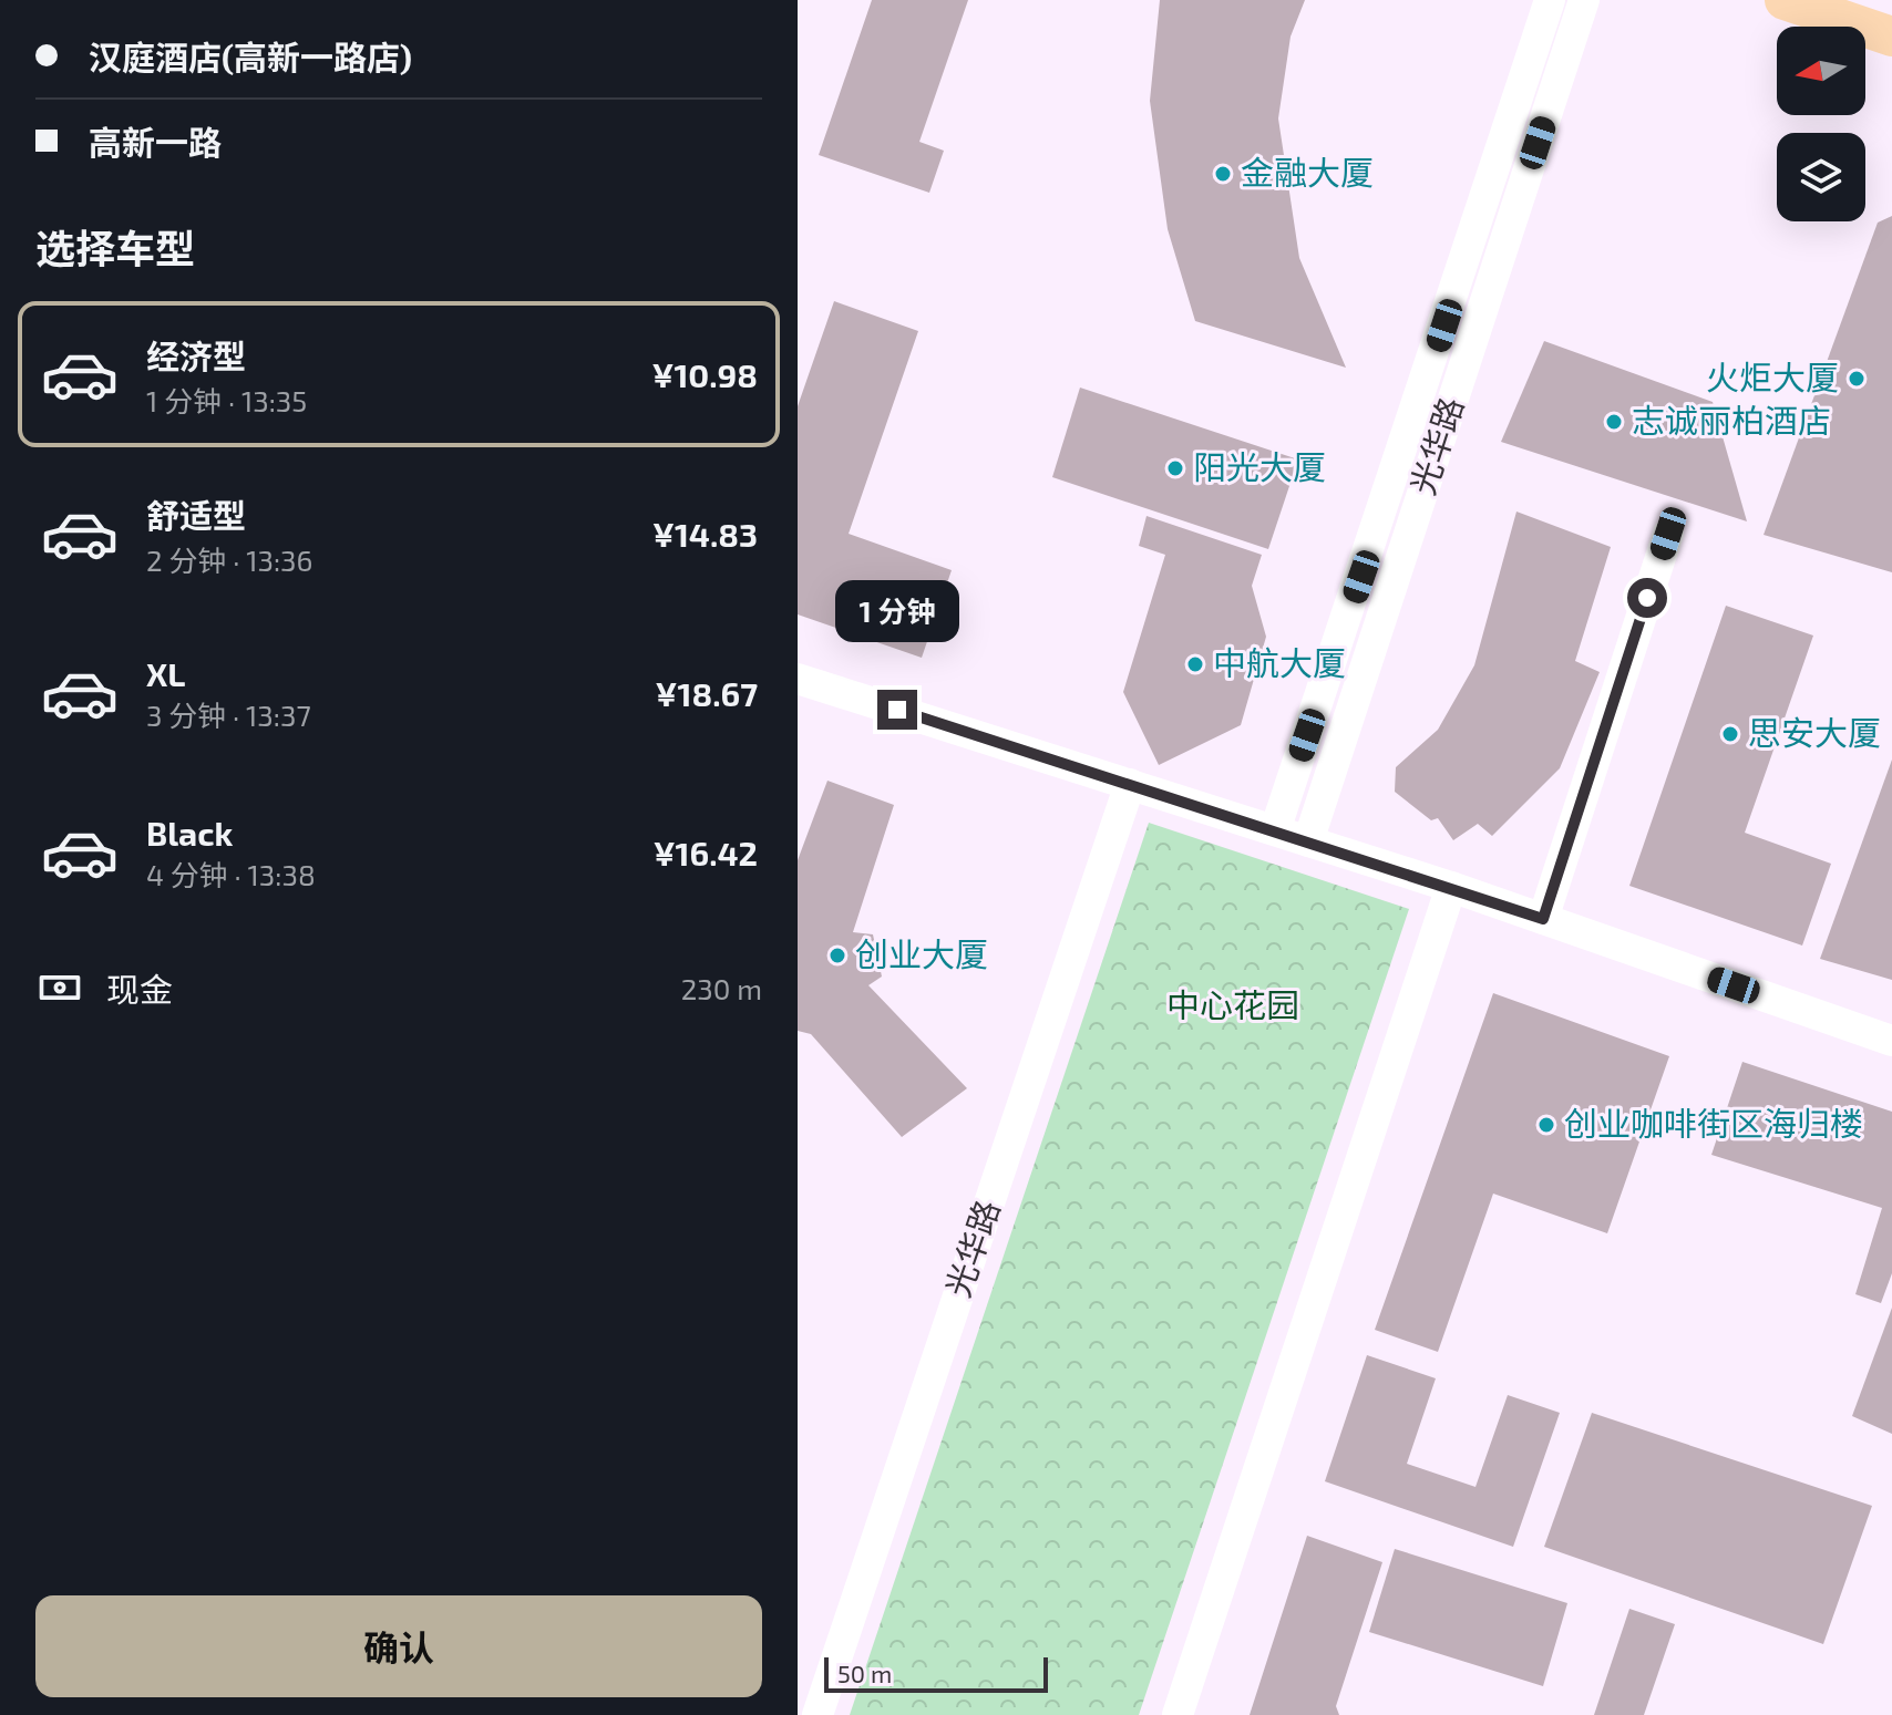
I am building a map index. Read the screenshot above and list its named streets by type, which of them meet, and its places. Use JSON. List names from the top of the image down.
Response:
{
  "streets": {
    "street": ["光华路"]
  },
  "parks": ["中心花园"],
  "places": [
    "金融大厦",
    "火炬大厦",
    "志诚丽柏酒店",
    "阳光大厦",
    "中航大厦",
    "思安大厦",
    "创业大厦",
    "创业咖啡街区海归楼"
  ],
  "scale_bar": "50 m",
  "north": "left",
  "page": {
    "banner": ["汉庭酒店(高新一路店)", "高新一路"],
    "heading": "选择车型",
    "list": [
      {
        "name": "经济型",
        "note": "1 分钟 · 13:35",
        "value": "¥10.98"
      },
      {
        "name": "舒适型",
        "note": "2 分钟 · 13:36",
        "value": "¥14.83"
      },
      {
        "name": "XL",
        "note": "3 分钟 · 13:37",
        "value": "¥18.67"
      },
      {
        "name": "Black",
        "note": "4 分钟 · 13:38",
        "value": "¥16.42"
      }
    ],
    "bubble": "1 分钟",
    "pay": ["现金", "230 m"],
    "buttons": "确认",
    "scale": "50 m"
  }
}
